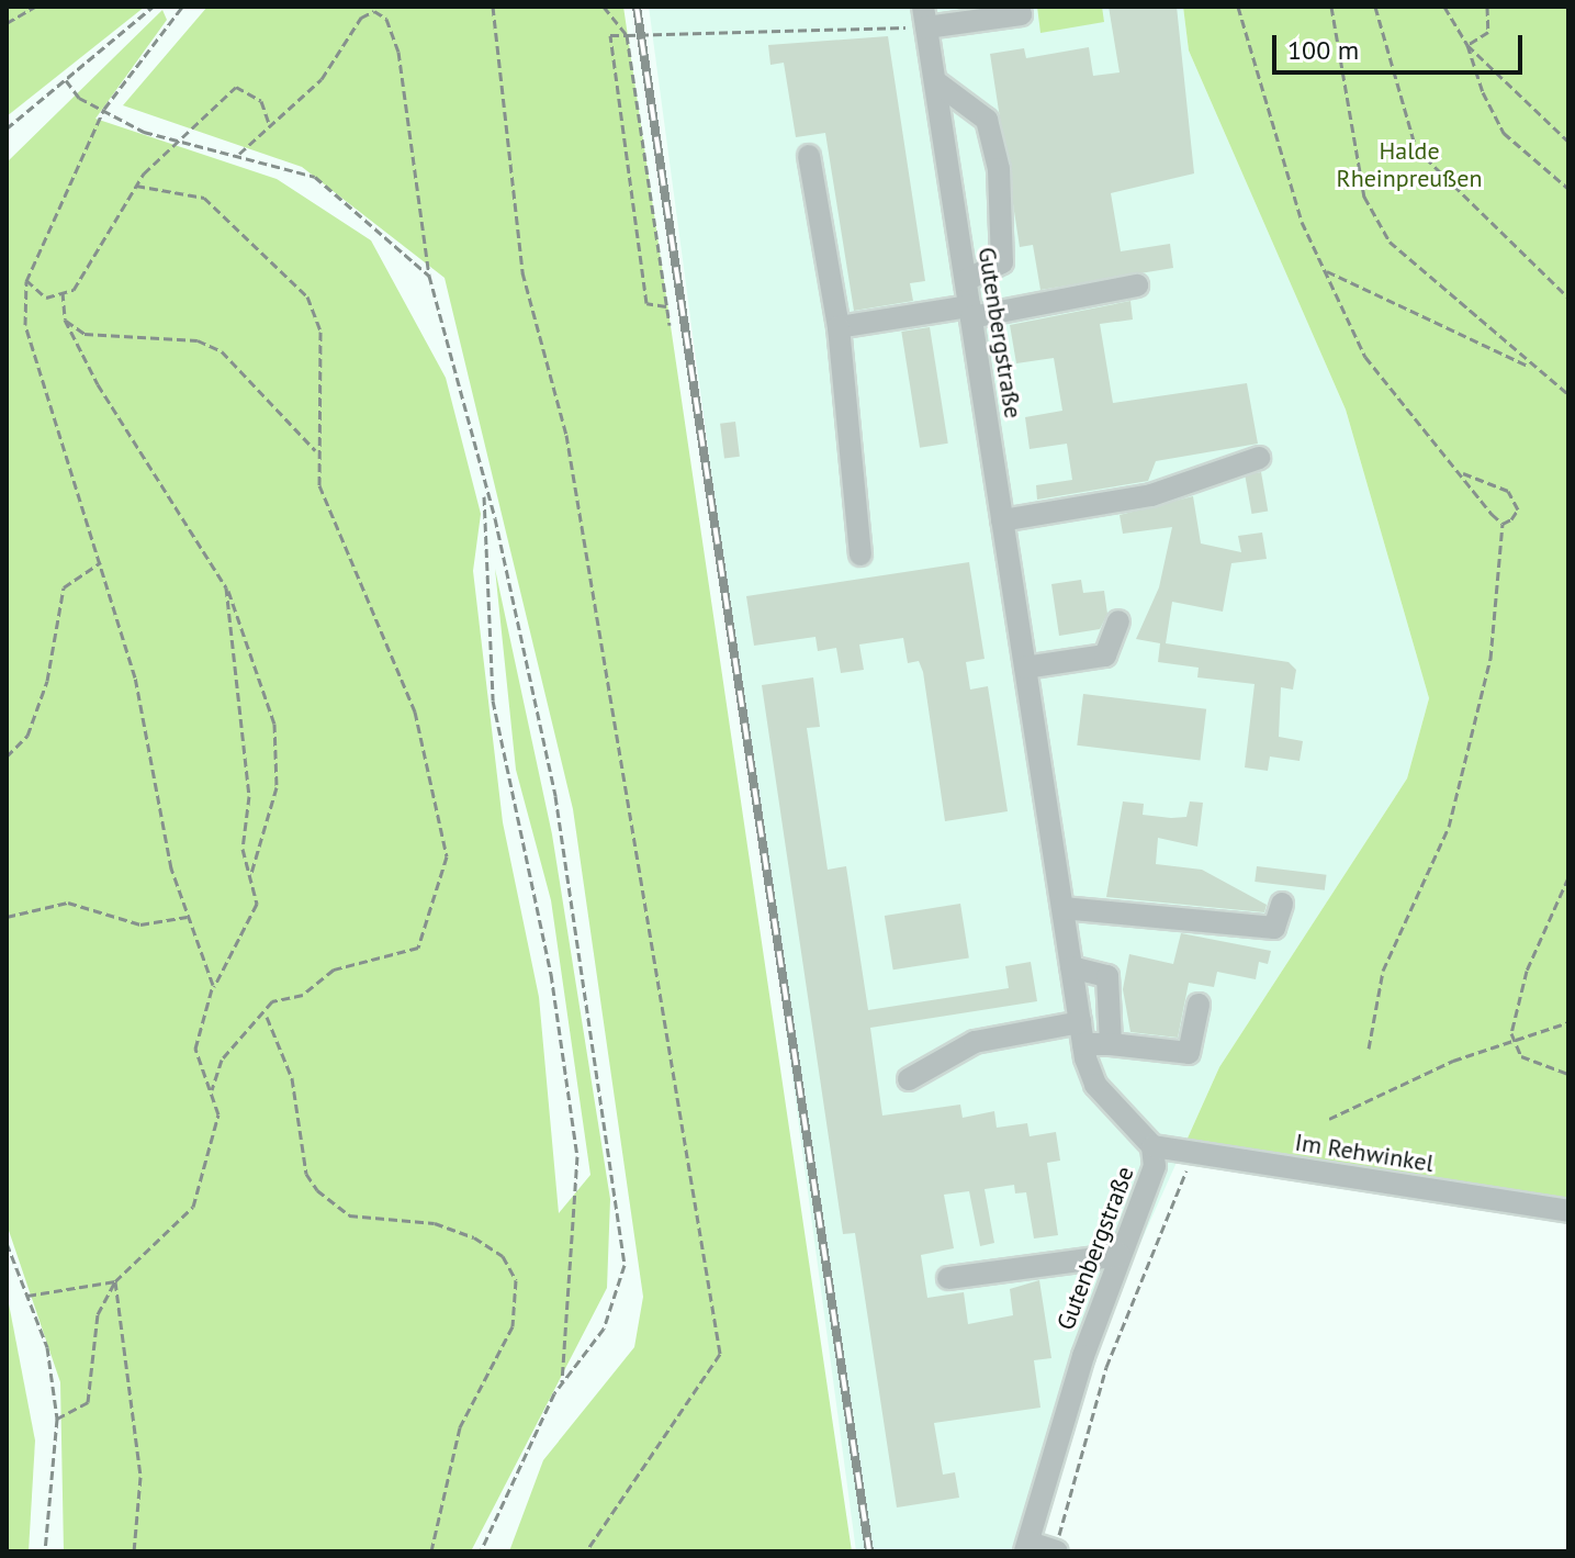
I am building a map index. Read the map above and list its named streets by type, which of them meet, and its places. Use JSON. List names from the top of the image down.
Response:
{
  "streets": {
    "street": ["Gutenbergstraße", "Im Rehwinkel"]
  },
  "crossings": [
    ["Gutenbergstraße", "Im Rehwinkel"]
  ],
  "parks": ["Halde Rheinpreußen"],
  "scale_bar": "100 m"
}
